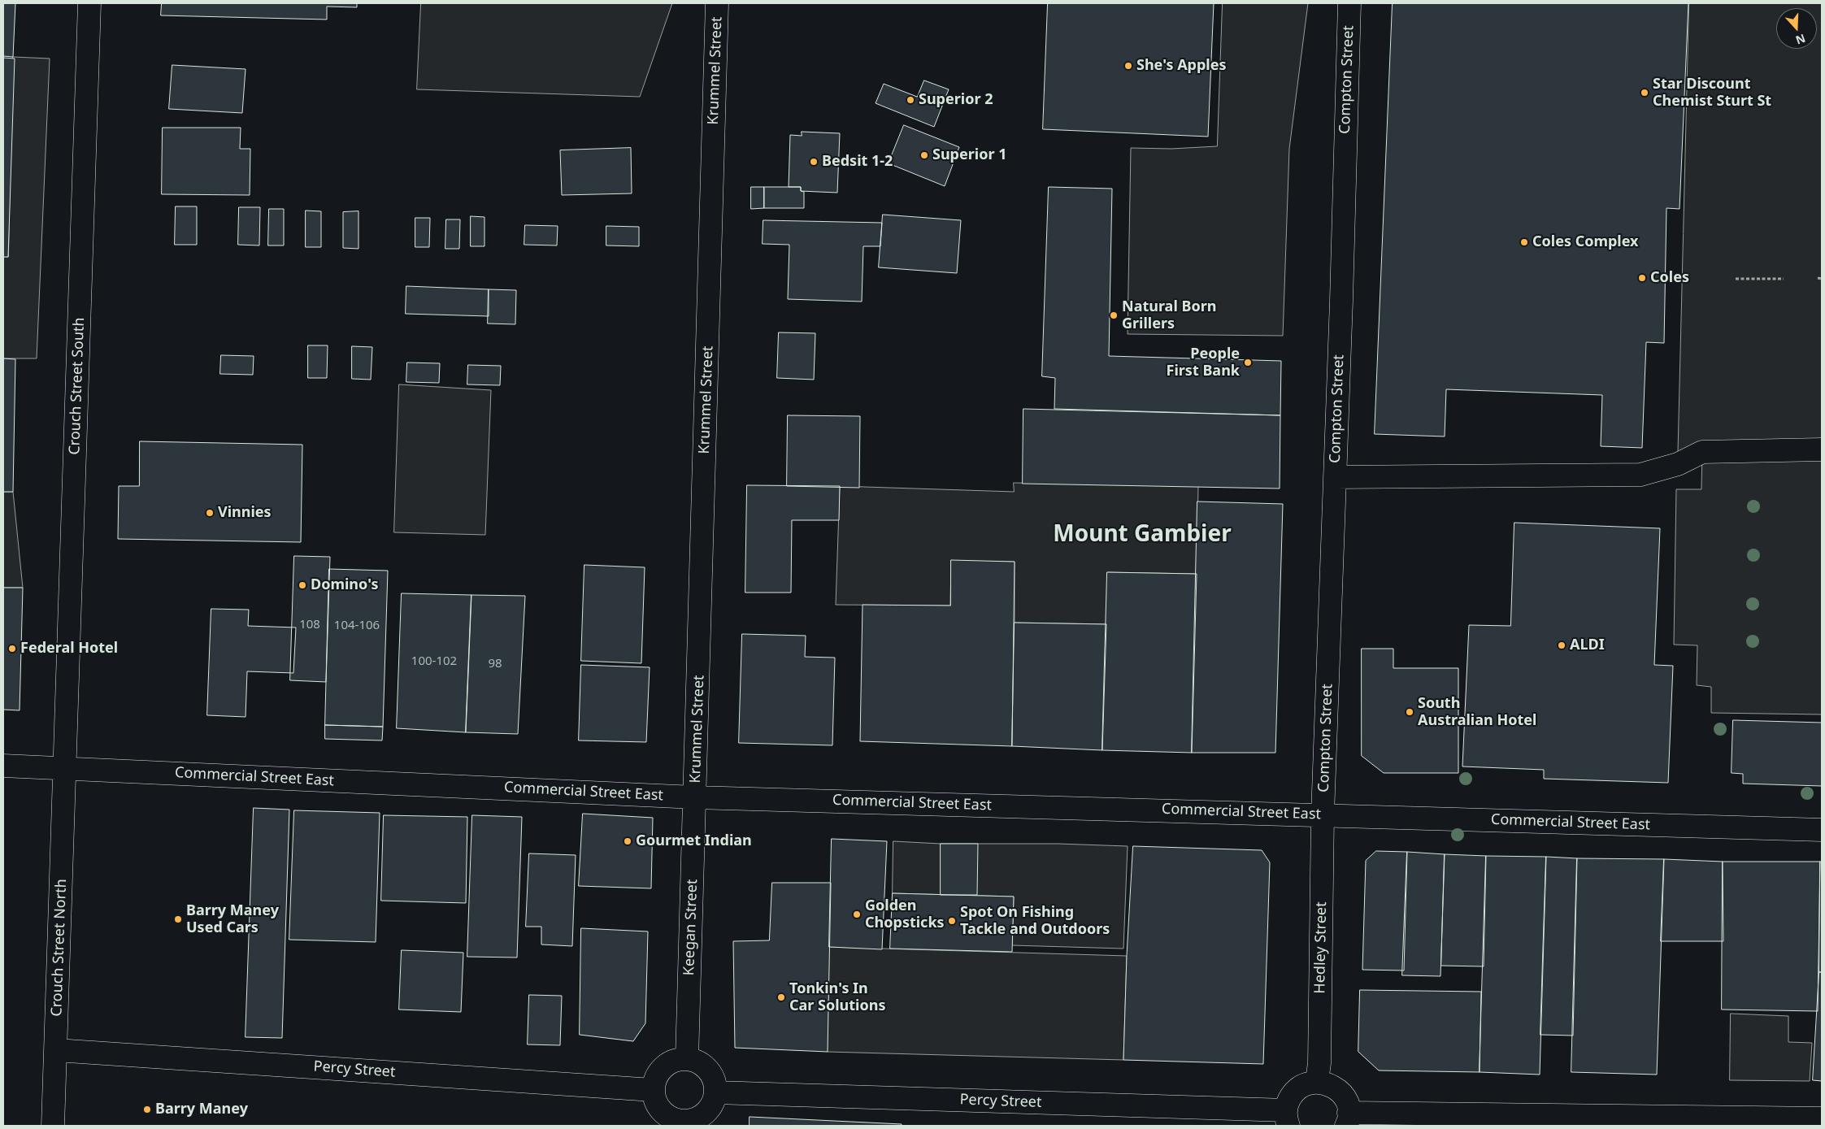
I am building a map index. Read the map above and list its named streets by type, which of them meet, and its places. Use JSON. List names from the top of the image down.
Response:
{
  "streets": {
    "street": [
      "Krummel Street",
      "Compton Street",
      "Crouch Street South",
      "Commercial Street East",
      "Keegan Street",
      "Crouch Street North",
      "Hedley Street",
      "Percy Street"
    ]
  },
  "crossings": [
    ["Krummel Street", "Commercial Street East"],
    ["Krummel Street", "Keegan Street"],
    ["Compton Street", "Commercial Street East"],
    ["Compton Street", "Hedley Street"],
    ["Crouch Street South", "Commercial Street East"],
    ["Crouch Street South", "Crouch Street North"],
    ["Commercial Street East", "Keegan Street"],
    ["Commercial Street East", "Crouch Street North"],
    ["Commercial Street East", "Hedley Street"],
    ["Keegan Street", "Percy Street"],
    ["Crouch Street North", "Percy Street"]
  ],
  "districts": ["Mount Gambier"],
  "places": [
    "She's Apples",
    "Star Discount Chemist Sturt St",
    "Superior 2",
    "Superior 1",
    "Bedsit 1-2",
    "Coles Complex",
    "Coles",
    "Natural Born Grillers",
    "People First Bank",
    "Vinnies",
    "Domino's",
    "ALDI",
    "Federal Hotel",
    "South Australian Hotel",
    "Gourmet Indian",
    "Golden Chopsticks",
    "Barry Maney Used Cars",
    "Spot On Fishing Tackle and Outdoors",
    "Tonkin's In Car Solutions",
    "Barry Maney"
  ],
  "house_numbers": [
    "108",
    "104-106",
    "100-102",
    "98"
  ],
  "north": "bottom"
}
